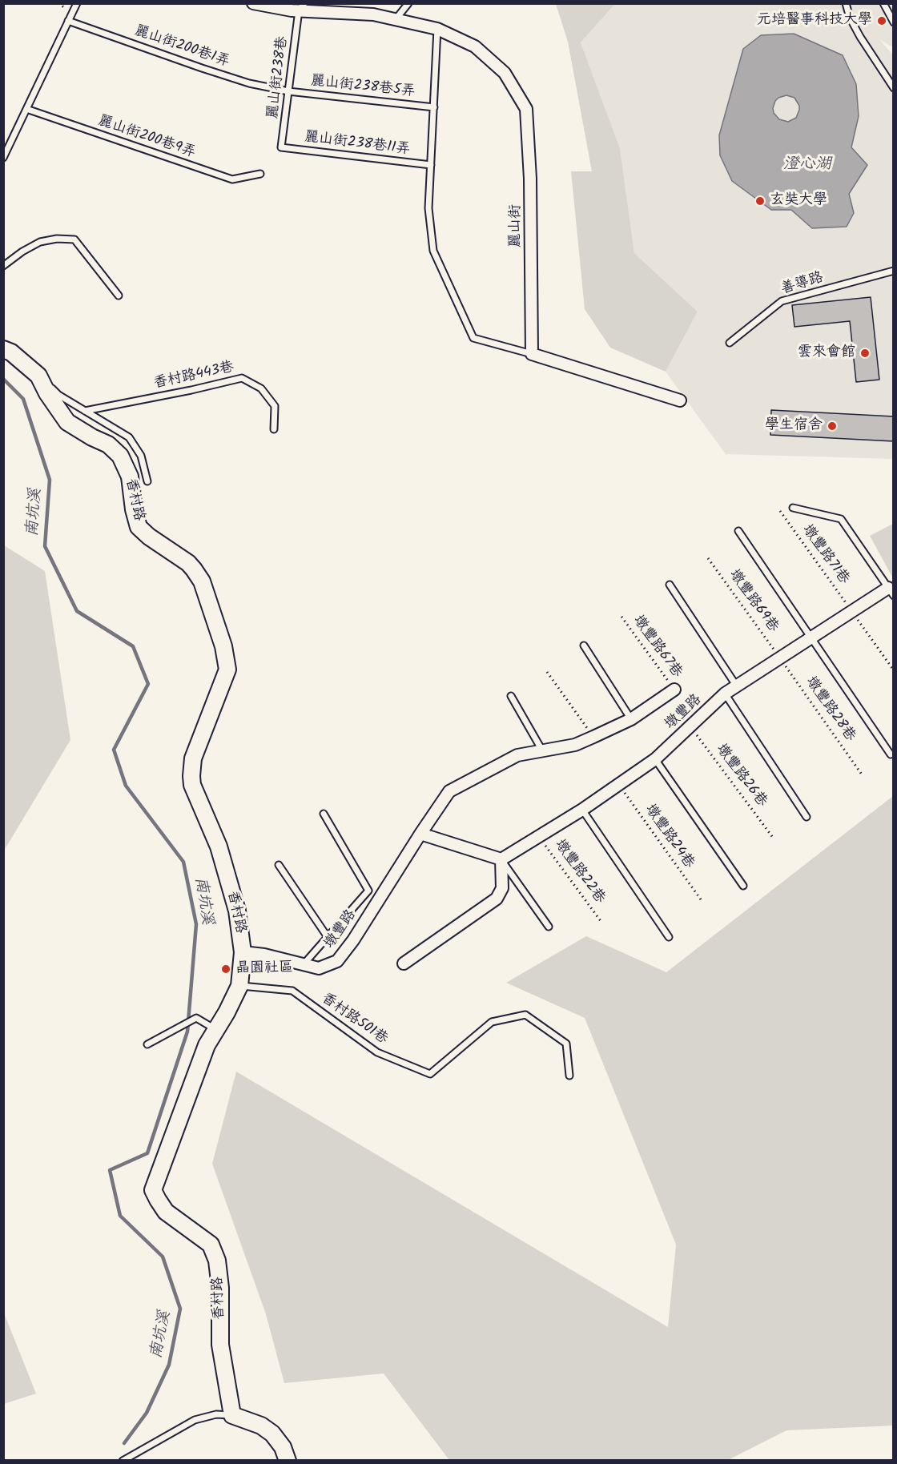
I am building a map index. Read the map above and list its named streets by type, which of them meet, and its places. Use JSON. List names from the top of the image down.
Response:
{
  "streets": {
    "street": ["麗山街", "香村路", "墩豐路"],
    "lane": [
      "麗山街200巷1弄",
      "麗山街238巷",
      "麗山街238巷5弄",
      "麗山街200巷9弄",
      "麗山街238巷11弄",
      "善導路",
      "香村路443巷",
      "香村路501巷"
    ],
    "path": [
      "墩豐路71巷",
      "墩豐路69巷",
      "墩豐路67巷",
      "墩豐路28巷",
      "墩豐路26巷",
      "墩豐路24巷",
      "墩豐路22巷"
    ]
  },
  "crossings": [
    ["麗山街200巷1弄", "麗山街238巷"],
    ["麗山街200巷1弄", "麗山街238巷5弄"],
    ["麗山街238巷", "麗山街238巷5弄"],
    ["麗山街238巷", "麗山街238巷11弄"],
    ["麗山街238巷", "麗山街"],
    ["香村路443巷", "香村路"],
    ["香村路", "墩豐路"],
    ["香村路", "香村路501巷"],
    ["墩豐路71巷", "墩豐路"],
    ["墩豐路69巷", "墩豐路28巷"],
    ["墩豐路69巷", "墩豐路"],
    ["墩豐路67巷", "墩豐路"],
    ["墩豐路28巷", "墩豐路"],
    ["墩豐路", "墩豐路26巷"],
    ["墩豐路", "墩豐路24巷"],
    ["墩豐路", "墩豐路22巷"]
  ],
  "water": ["澄心湖", "南坑溪"],
  "places": [
    "元培醫事科技大學",
    "玄奘大學",
    "雲來會館",
    "學生宿舍",
    "晶園社區"
  ]
}
